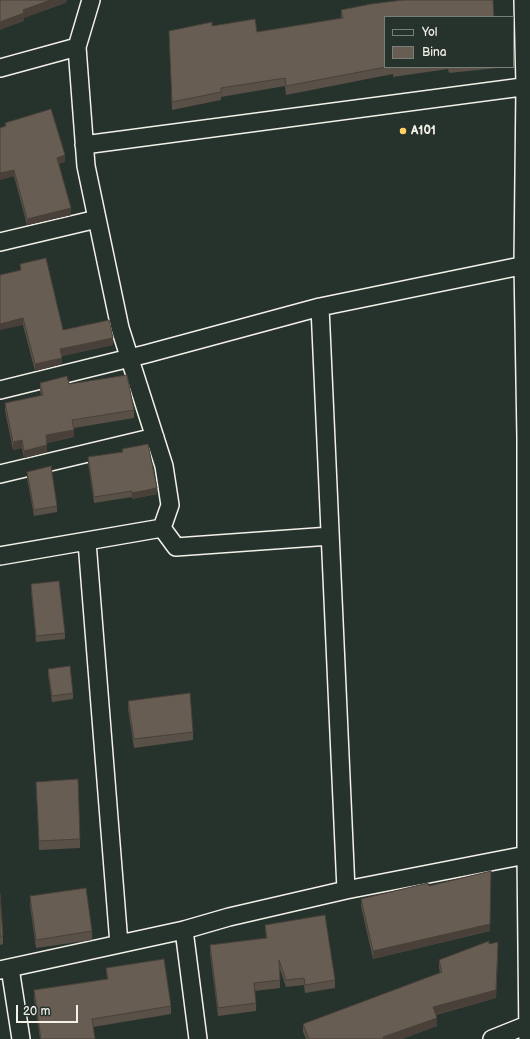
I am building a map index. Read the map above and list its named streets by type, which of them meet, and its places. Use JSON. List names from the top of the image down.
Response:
{
  "places": ["A101"],
  "legend": ["Yol", "Bina"],
  "scale_bar": "20 m"
}
